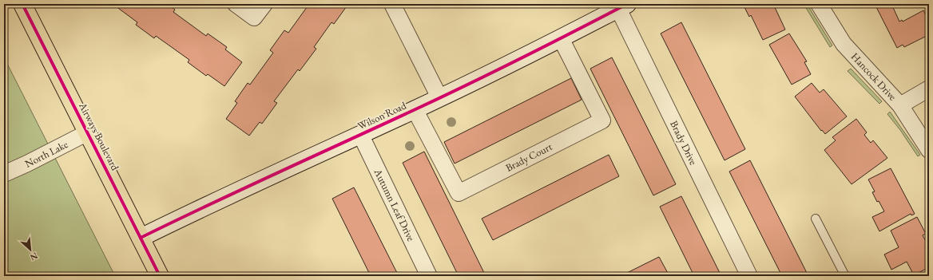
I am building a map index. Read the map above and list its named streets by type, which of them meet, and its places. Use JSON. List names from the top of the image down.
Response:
{
  "streets": {
    "main road": ["Airways Boulevard"],
    "street": [
      "Hancock Drive",
      "Wilson Road",
      "Brady Drive",
      "North Lake",
      "Brady Court",
      "Autumn Leaf Drive"
    ]
  },
  "crossings": [
    ["Wilson Road", "Airways Boulevard"],
    ["Wilson Road", "Brady Drive"],
    ["Wilson Road", "Brady Court"],
    ["Wilson Road", "Autumn Leaf Drive"],
    ["Airways Boulevard", "North Lake"]
  ],
  "north": "bottom right"
}
